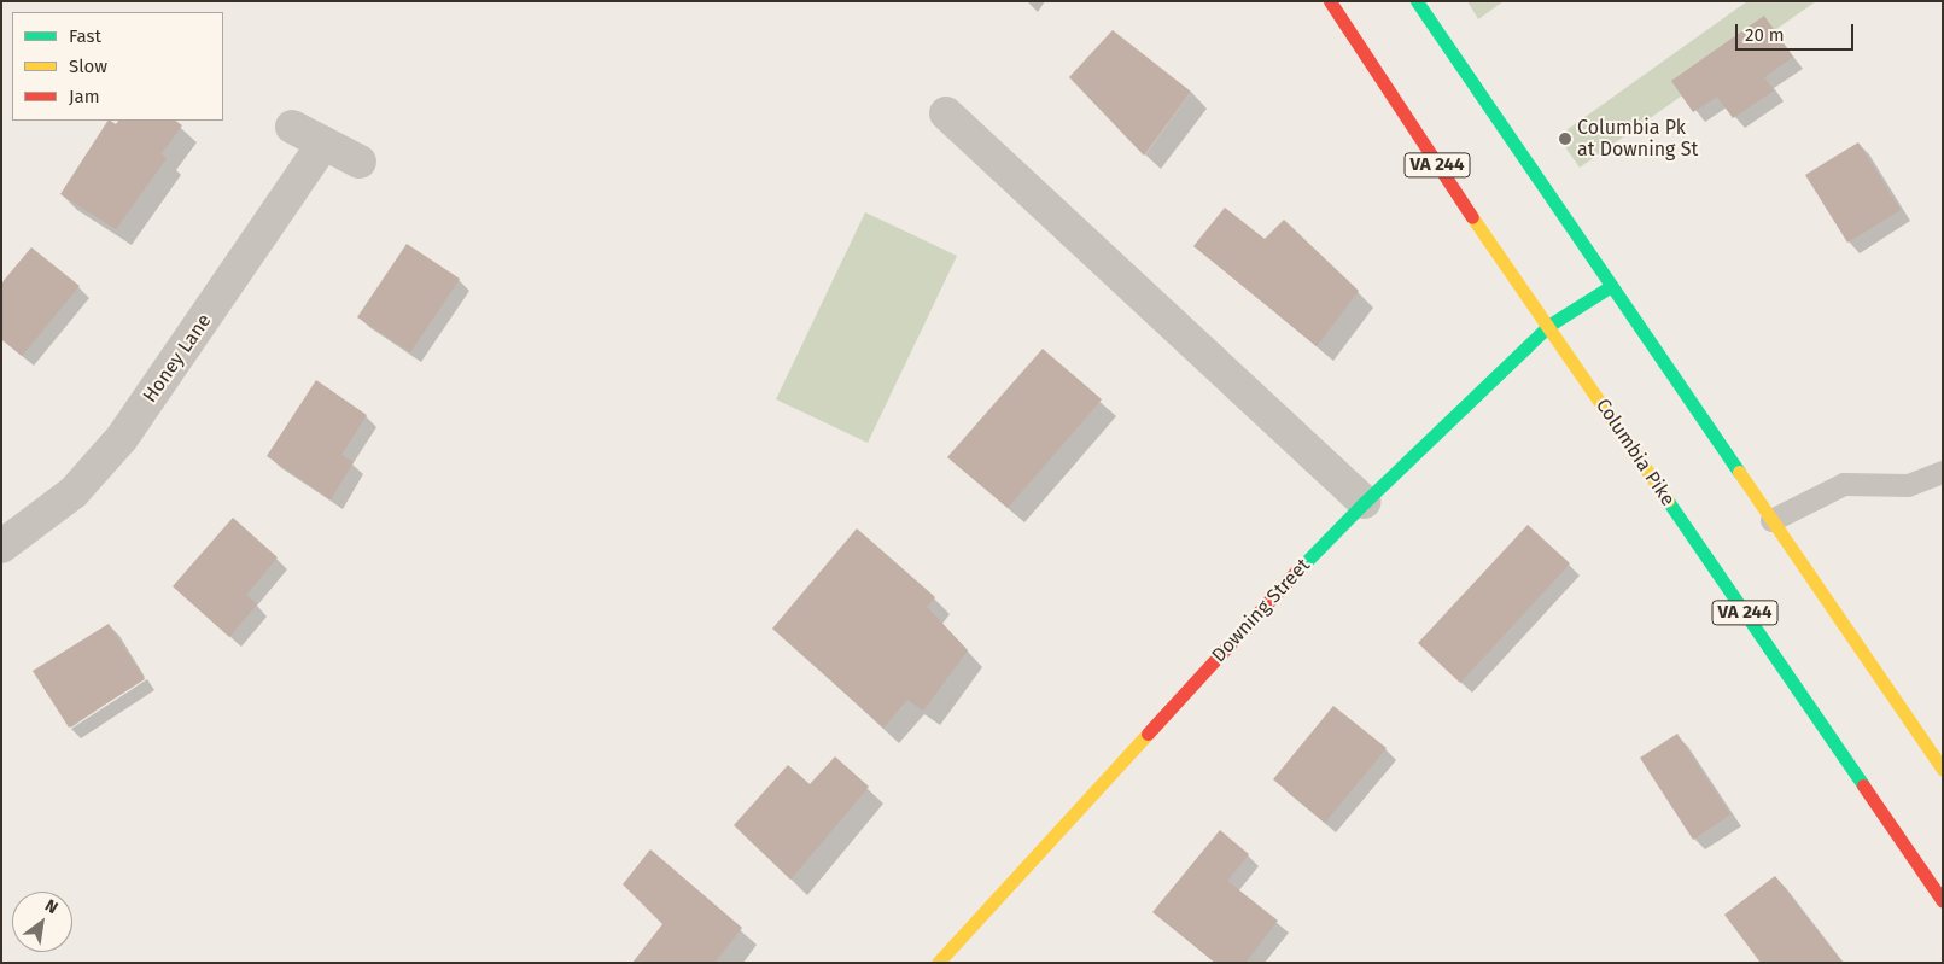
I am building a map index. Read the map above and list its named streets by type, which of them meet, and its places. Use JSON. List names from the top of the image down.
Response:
{
  "streets": {
    "main road": ["VA 244", "Columbia Pike", "Downing Street"],
    "street": ["Honey Lane"]
  },
  "crossings": [
    ["Columbia Pike", "Downing Street"]
  ],
  "places": ["Columbia Pk at Downing St"],
  "legend": ["Fast", "Slow", "Jam"],
  "scale_bar": "20 m",
  "north": "top right"
}
